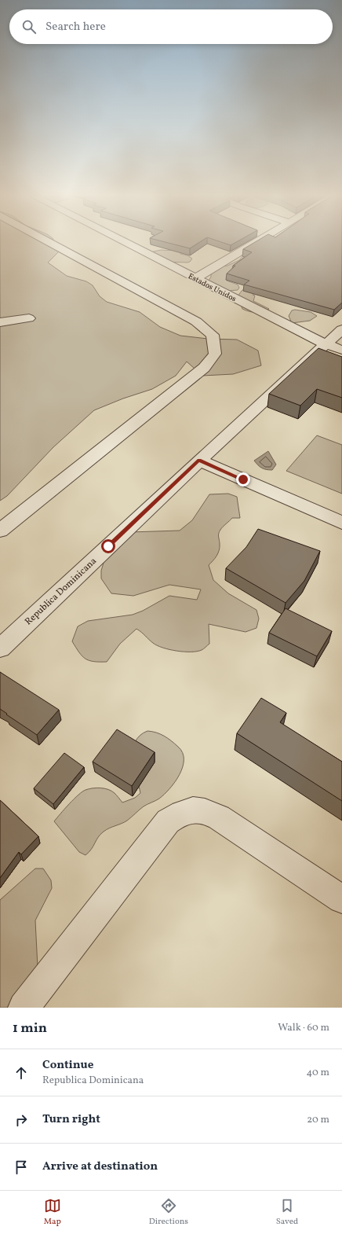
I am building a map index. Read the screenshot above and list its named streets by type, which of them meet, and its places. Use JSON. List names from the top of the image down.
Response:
{
  "streets": {
    "street": ["Estados Unidos", "Republica Dominicana"]
  },
  "crossings": [
    ["Estados Unidos", "Republica Dominicana"]
  ],
  "page": {
    "search": "Search here",
    "heading": ["1 min", "Walk · 60 m"],
    "list": [
      ["Continue", "Republica Dominicana", "40 m"],
      ["Turn right", "20 m"],
      "Arrive at destination"
    ],
    "nav": ["Map", "Directions", "Saved"]
  }
}
